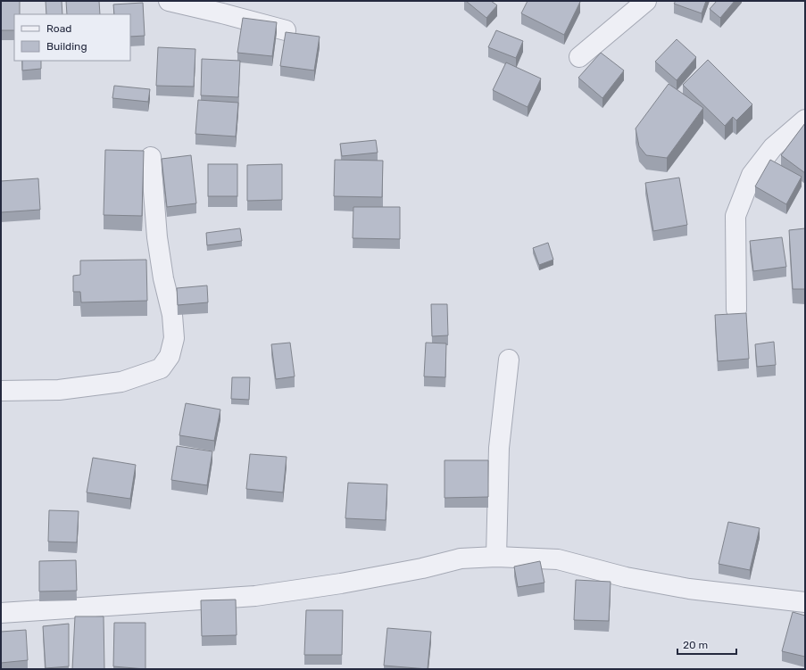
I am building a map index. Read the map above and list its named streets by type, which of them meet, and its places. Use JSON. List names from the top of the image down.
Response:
{
  "legend": ["Road", "Building"],
  "scale_bar": "20 m"
}
